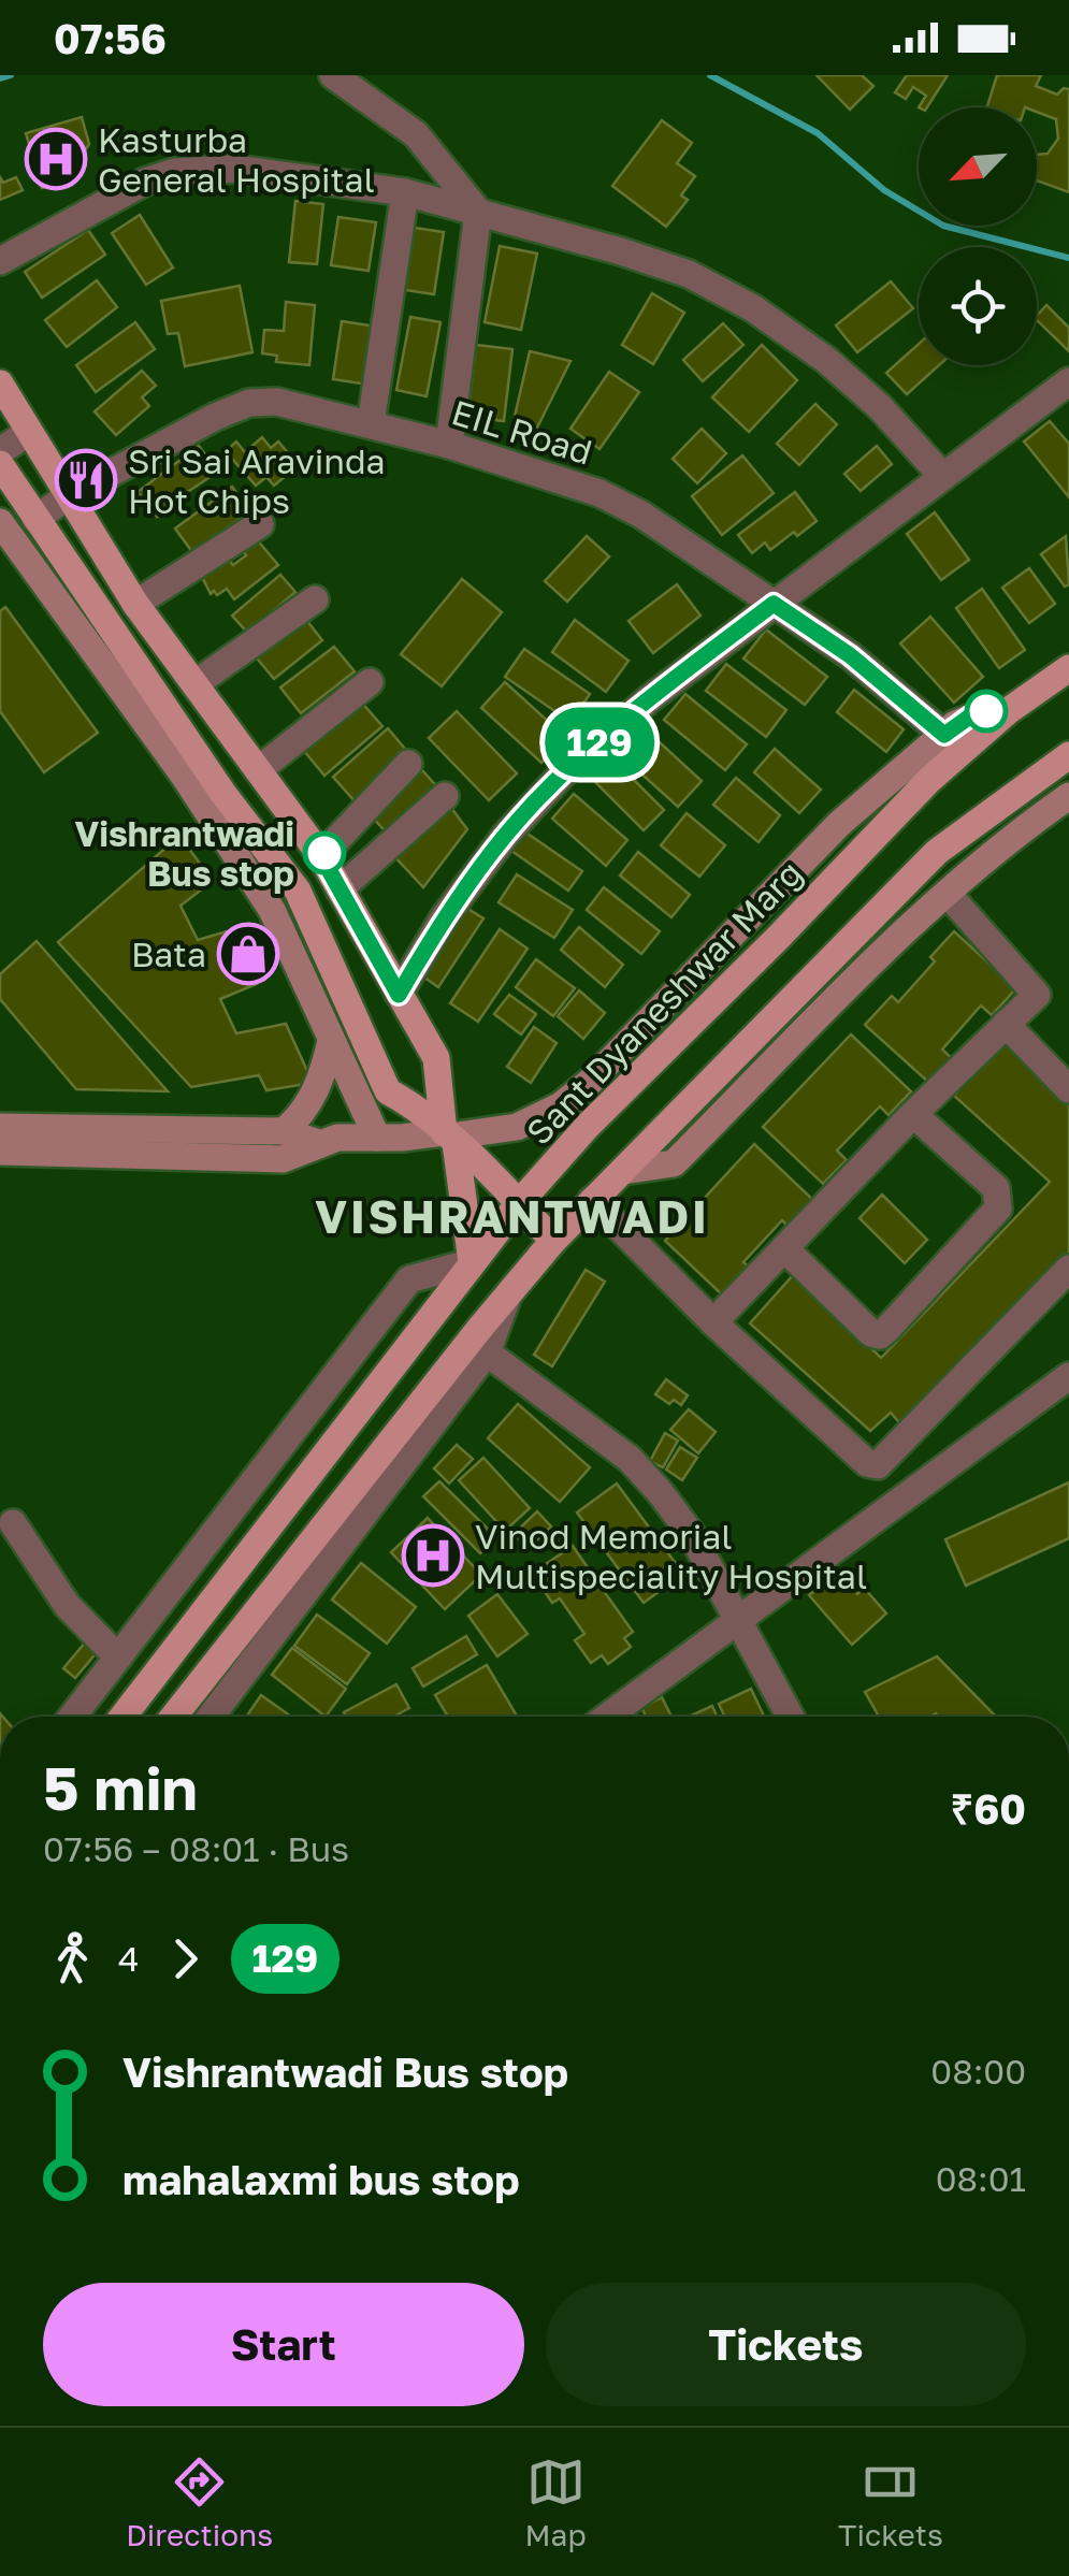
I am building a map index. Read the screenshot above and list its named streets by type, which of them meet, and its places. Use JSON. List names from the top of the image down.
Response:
{
  "streets": {
    "main road": ["Sant Dyaneshwar Marg"],
    "street": ["EIL Road"]
  },
  "districts": ["VISHRANTWADI"],
  "places": {
    "hospital": ["Kasturba General Hospital", "Vinod Memorial Multispeciality Hospital"],
    "restaurant": ["Sri Sai Aravinda Hot Chips"],
    "other": ["Vishrantwadi Bus stop"],
    "shop": ["Bata"]
  },
  "lines": ["bus line 129"],
  "north": "bottom left",
  "page": {
    "status": "07:56",
    "on_map": "129",
    "heading": ["5 min", "07:56 – 08:01 · Bus", "₹60"],
    "legs": ["4", "129"],
    "list": [
      {
        "name": "Vishrantwadi Bus stop",
        "value": "08:00"
      },
      {
        "name": "mahalaxmi bus stop",
        "value": "08:01"
      }
    ],
    "buttons": ["Start", "Tickets"],
    "tabs": ["Directions", "Map", "Tickets"]
  }
}
